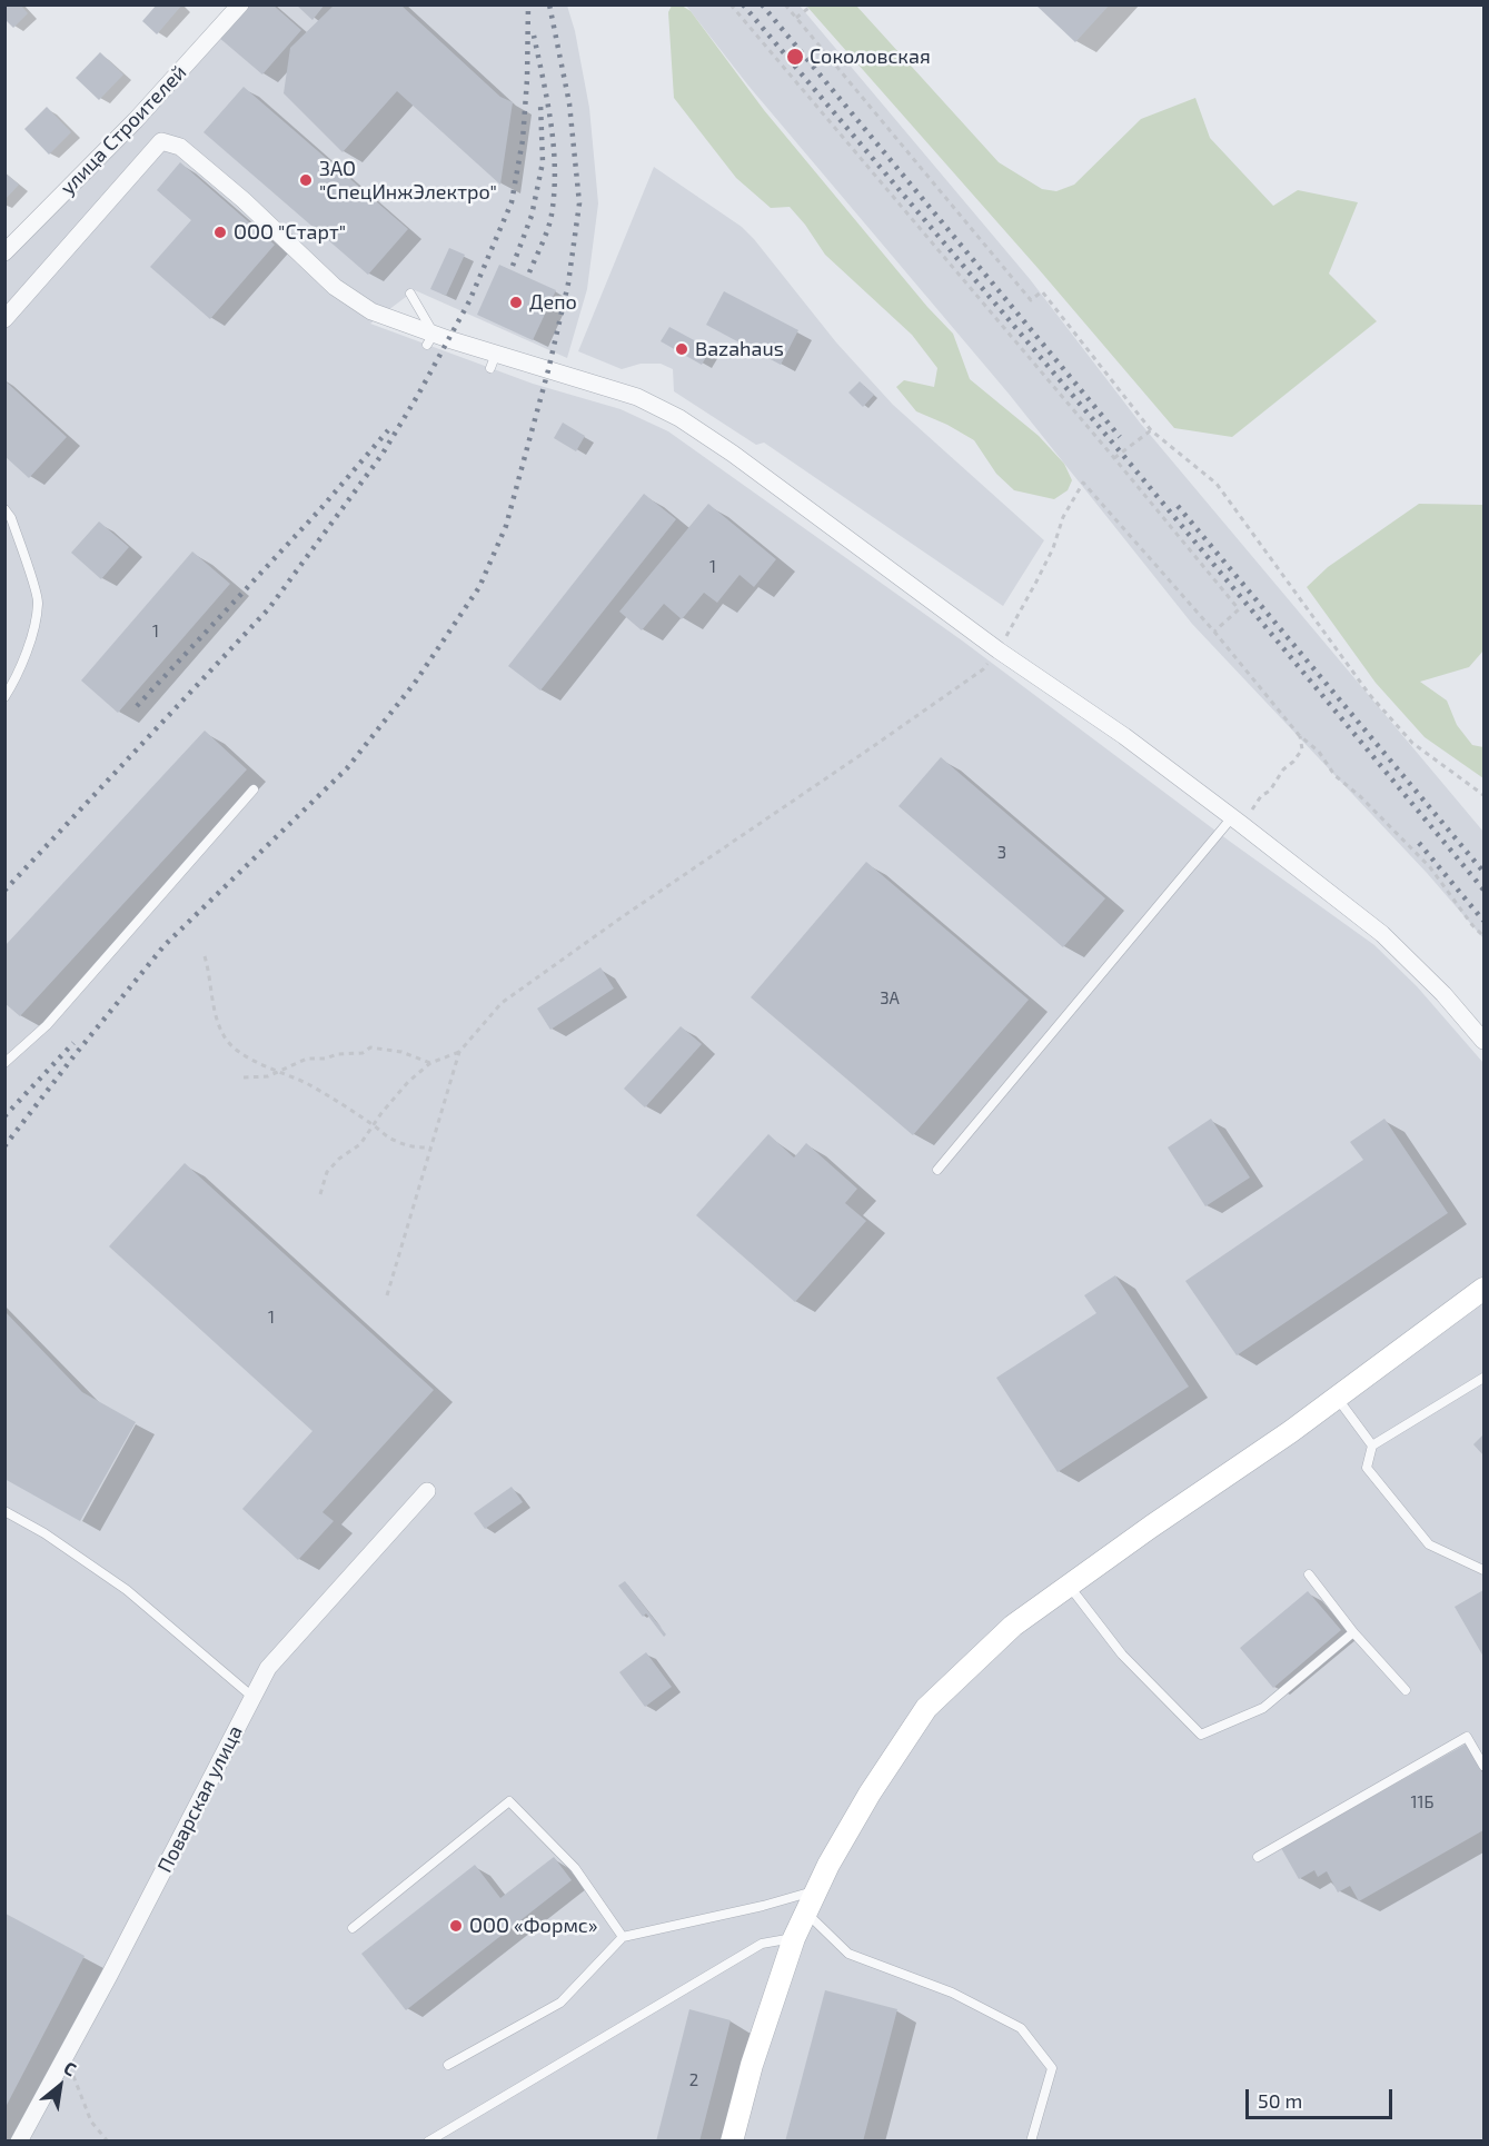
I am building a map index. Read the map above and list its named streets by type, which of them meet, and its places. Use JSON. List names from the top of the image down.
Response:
{
  "streets": {
    "street": ["улица Строителей", "Поварская улица"]
  },
  "places": [
    "Соколовская",
    "ЗАО \"СпецИнжЭлектро\"",
    "ООО \"Старт\"",
    "Депо",
    "Bazahaus",
    "ООО «Формс»"
  ],
  "house_numbers": [
    "1",
    "1",
    "3",
    "3А",
    "1",
    "11Б",
    "2"
  ],
  "scale_bar": "50 m",
  "north": "top right"
}
